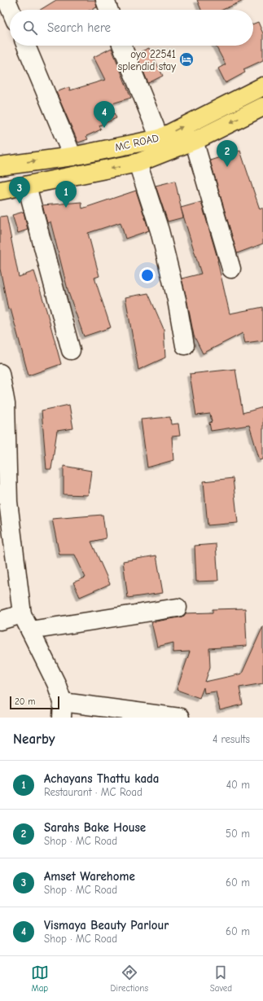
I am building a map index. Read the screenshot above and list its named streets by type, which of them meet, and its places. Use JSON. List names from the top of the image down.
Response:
{
  "streets": {
    "main road": ["MC ROAD"]
  },
  "places": {
    "hotel": ["oyo 22541 splendid stay"]
  },
  "scale_bar": "20 m",
  "page": {
    "search": "Search here",
    "pins": [
      "4",
      "2",
      "3",
      "1"
    ],
    "scale": "20 m",
    "heading": ["Nearby", "4 results"],
    "list": [
      {
        "mark": "1",
        "name": "Achayans Thattu kada",
        "note": "Restaurant · MC Road",
        "value": "40 m"
      },
      {
        "mark": "2",
        "name": "Sarahs Bake House",
        "note": "Shop · MC Road",
        "value": "50 m"
      },
      {
        "mark": "3",
        "name": "Amset Warehome",
        "note": "Shop · MC Road",
        "value": "60 m"
      },
      {
        "mark": "4",
        "name": "Vismaya Beauty Parlour",
        "note": "Shop · MC Road",
        "value": "60 m"
      }
    ],
    "nav": ["Map", "Directions", "Saved"]
  }
}
